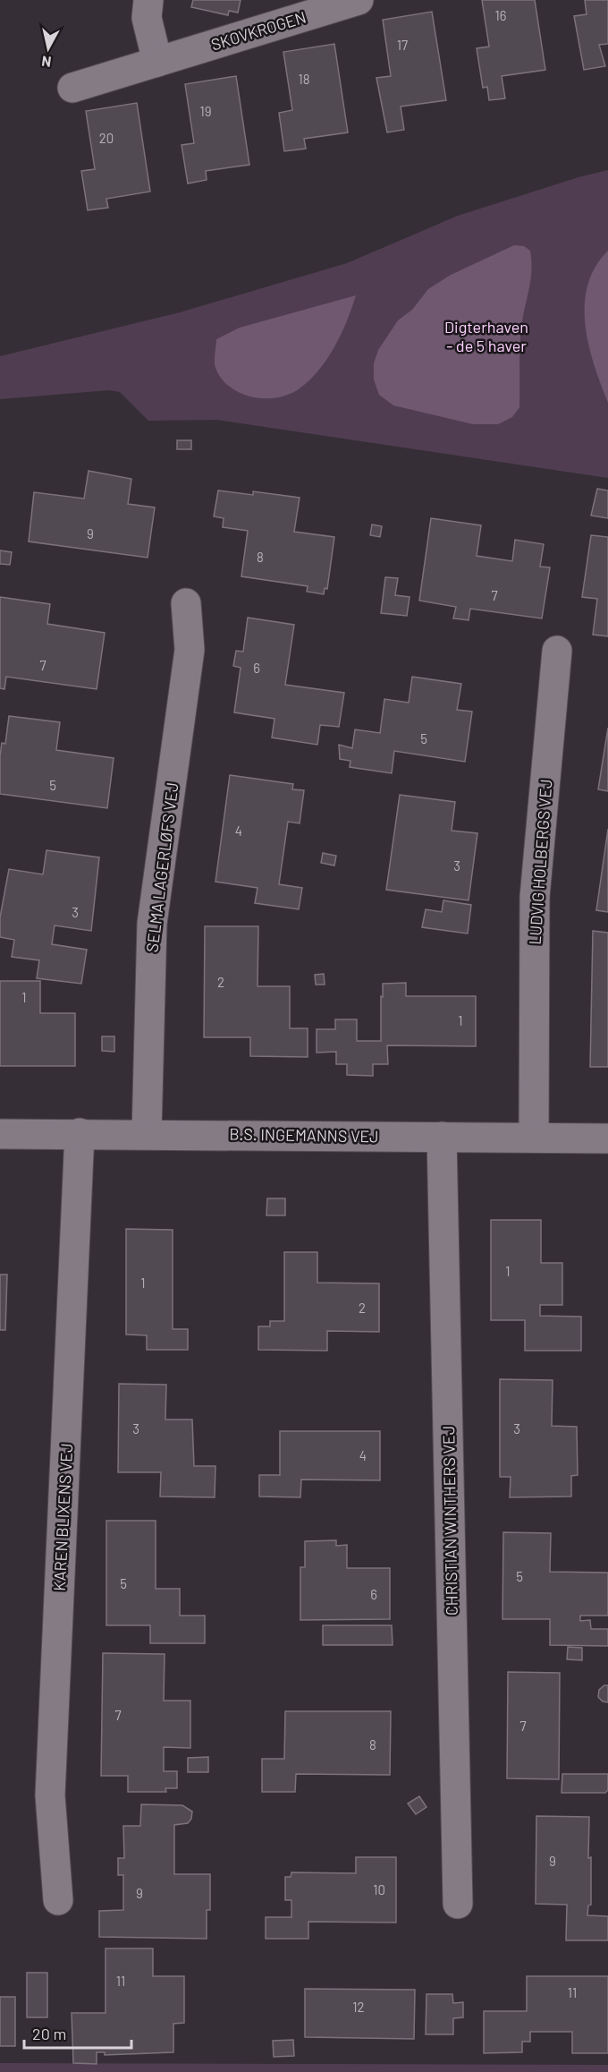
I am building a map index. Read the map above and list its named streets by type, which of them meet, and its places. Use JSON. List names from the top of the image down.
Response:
{
  "streets": {
    "street": [
      "SKOVKROGEN",
      "LUDVIG HOLBERGS VEJ",
      "SELMA LAGERLØFS VEJ",
      "B.S. INGEMANNS VEJ",
      "KAREN BLIXENS VEJ",
      "CHRISTIAN WINTHERS VEJ"
    ]
  },
  "crossings": [
    ["LUDVIG HOLBERGS VEJ", "B.S. INGEMANNS VEJ"],
    ["SELMA LAGERLØFS VEJ", "B.S. INGEMANNS VEJ"],
    ["B.S. INGEMANNS VEJ", "KAREN BLIXENS VEJ"],
    ["B.S. INGEMANNS VEJ", "CHRISTIAN WINTHERS VEJ"]
  ],
  "parks": ["Digterhaven - de 5 haver"],
  "house_numbers": [
    "16",
    "17",
    "18",
    "19",
    "20",
    "9",
    "8",
    "7",
    "7",
    "6",
    "5",
    "5",
    "4",
    "3",
    "3",
    "2",
    "1",
    "1",
    "1",
    "1",
    "2",
    "3",
    "3",
    "4",
    "5",
    "5",
    "6",
    "7",
    "7",
    "8",
    "9",
    "10",
    "9",
    "11",
    "11",
    "12"
  ],
  "scale_bar": "20 m",
  "north": "bottom"
}
